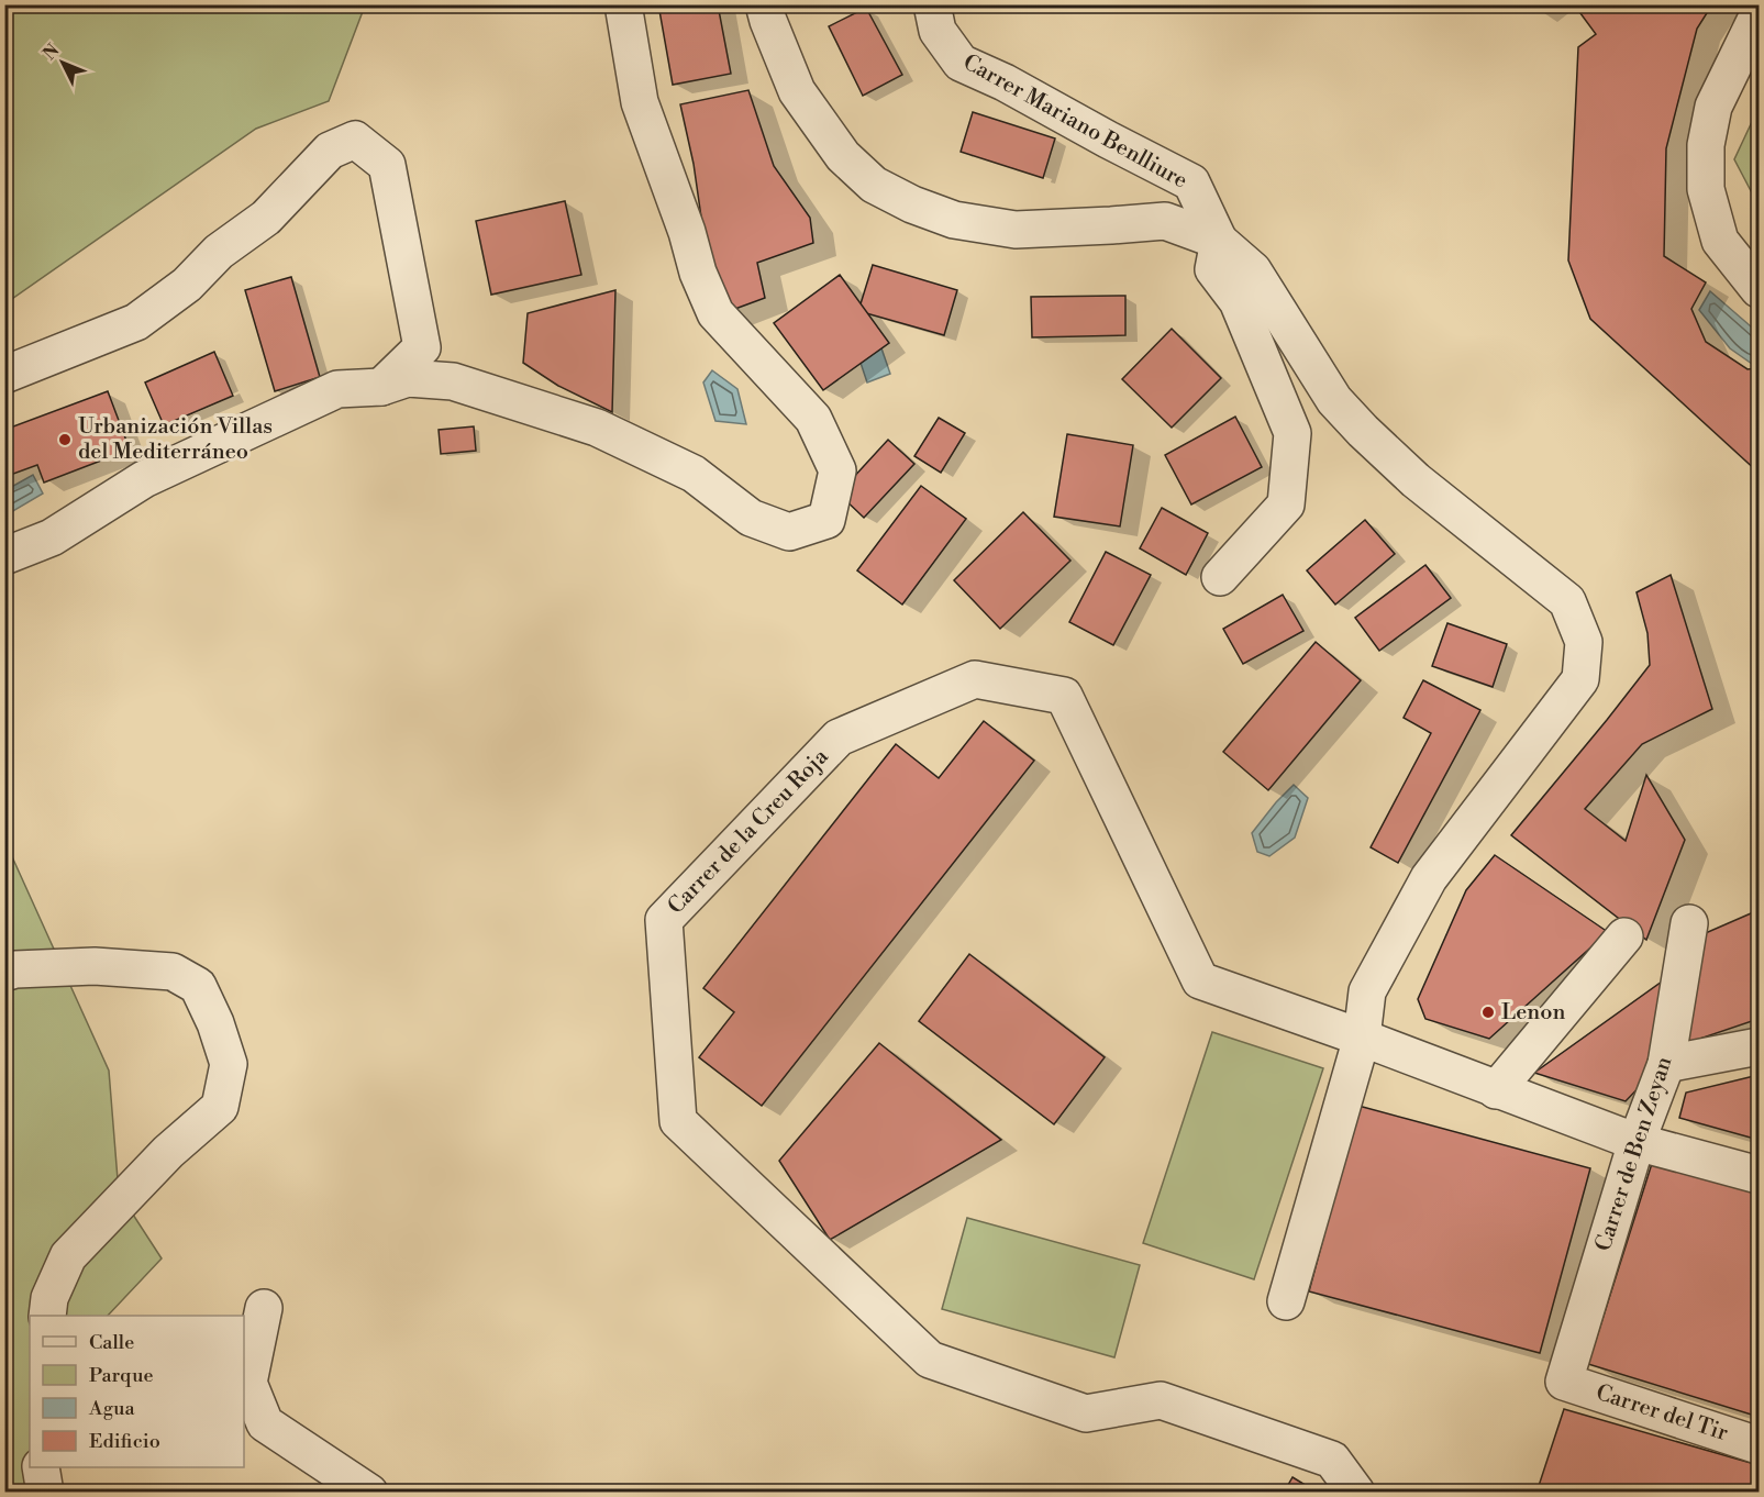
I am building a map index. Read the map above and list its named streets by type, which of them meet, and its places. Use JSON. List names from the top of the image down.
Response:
{
  "streets": {
    "street": [
      "Carrer Mariano Benlliure",
      "Carrer de la Creu Roja",
      "Carrer de Ben Zeyan",
      "Carrer del Tir"
    ]
  },
  "crossings": [
    ["Carrer de Ben Zeyan", "Carrer del Tir"]
  ],
  "places": ["Urbanización Villas del Mediterráneo", "Lenon"],
  "legend": [
    "Calle",
    "Parque",
    "Agua",
    "Edificio"
  ],
  "north": "top left"
}
